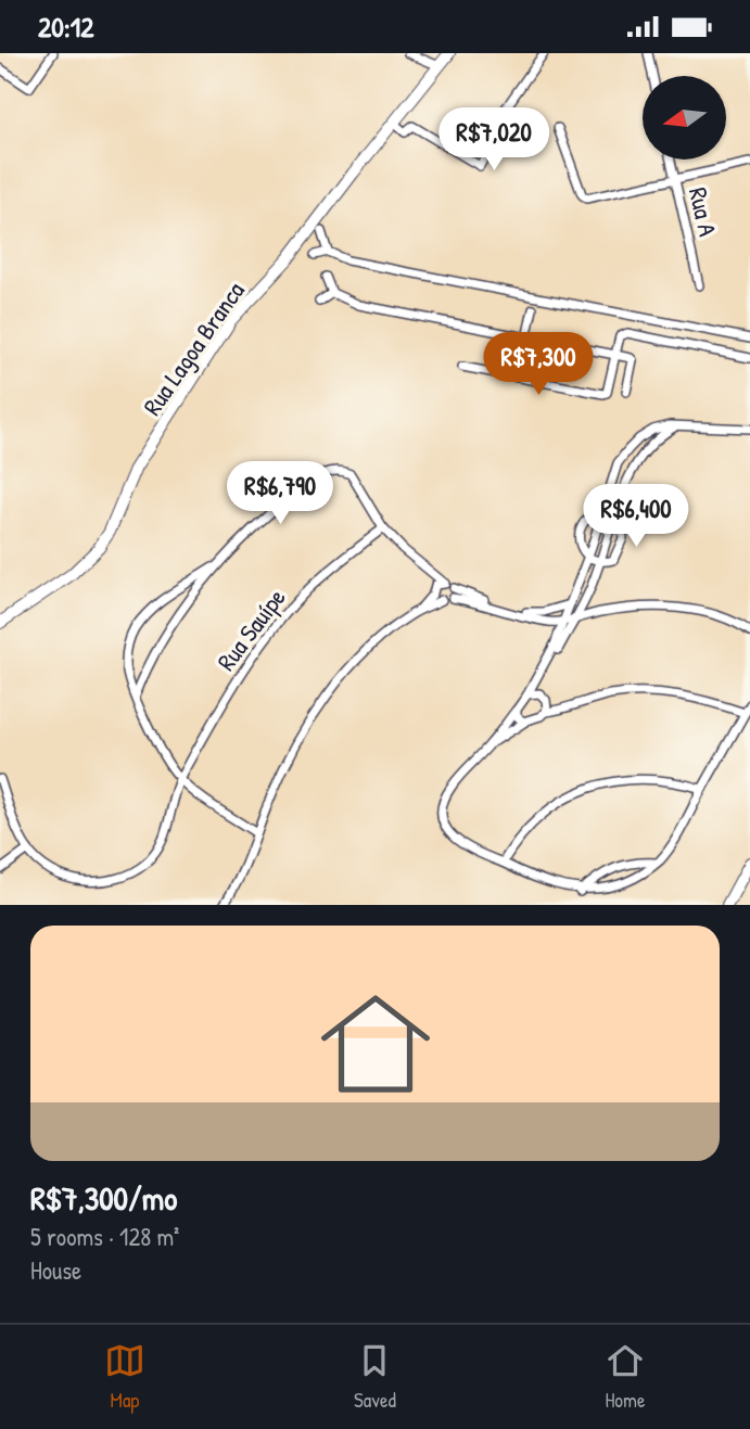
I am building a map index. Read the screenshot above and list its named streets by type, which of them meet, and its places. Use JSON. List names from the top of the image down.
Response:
{
  "streets": {
    "street": ["Rua A", "Rua Lagoa Branca", "Rua Sauípe"]
  },
  "north": "left",
  "page": {
    "status": "20:12",
    "price": [
      "R$7,020",
      "R$7,300",
      "R$6,790",
      "R$6,400"
    ],
    "list": [
      {
        "name": "R$7,300/mo",
        "note": "5 rooms · 128 m² · House"
      }
    ],
    "tabs": ["Map", "Saved", "Home"]
  }
}
